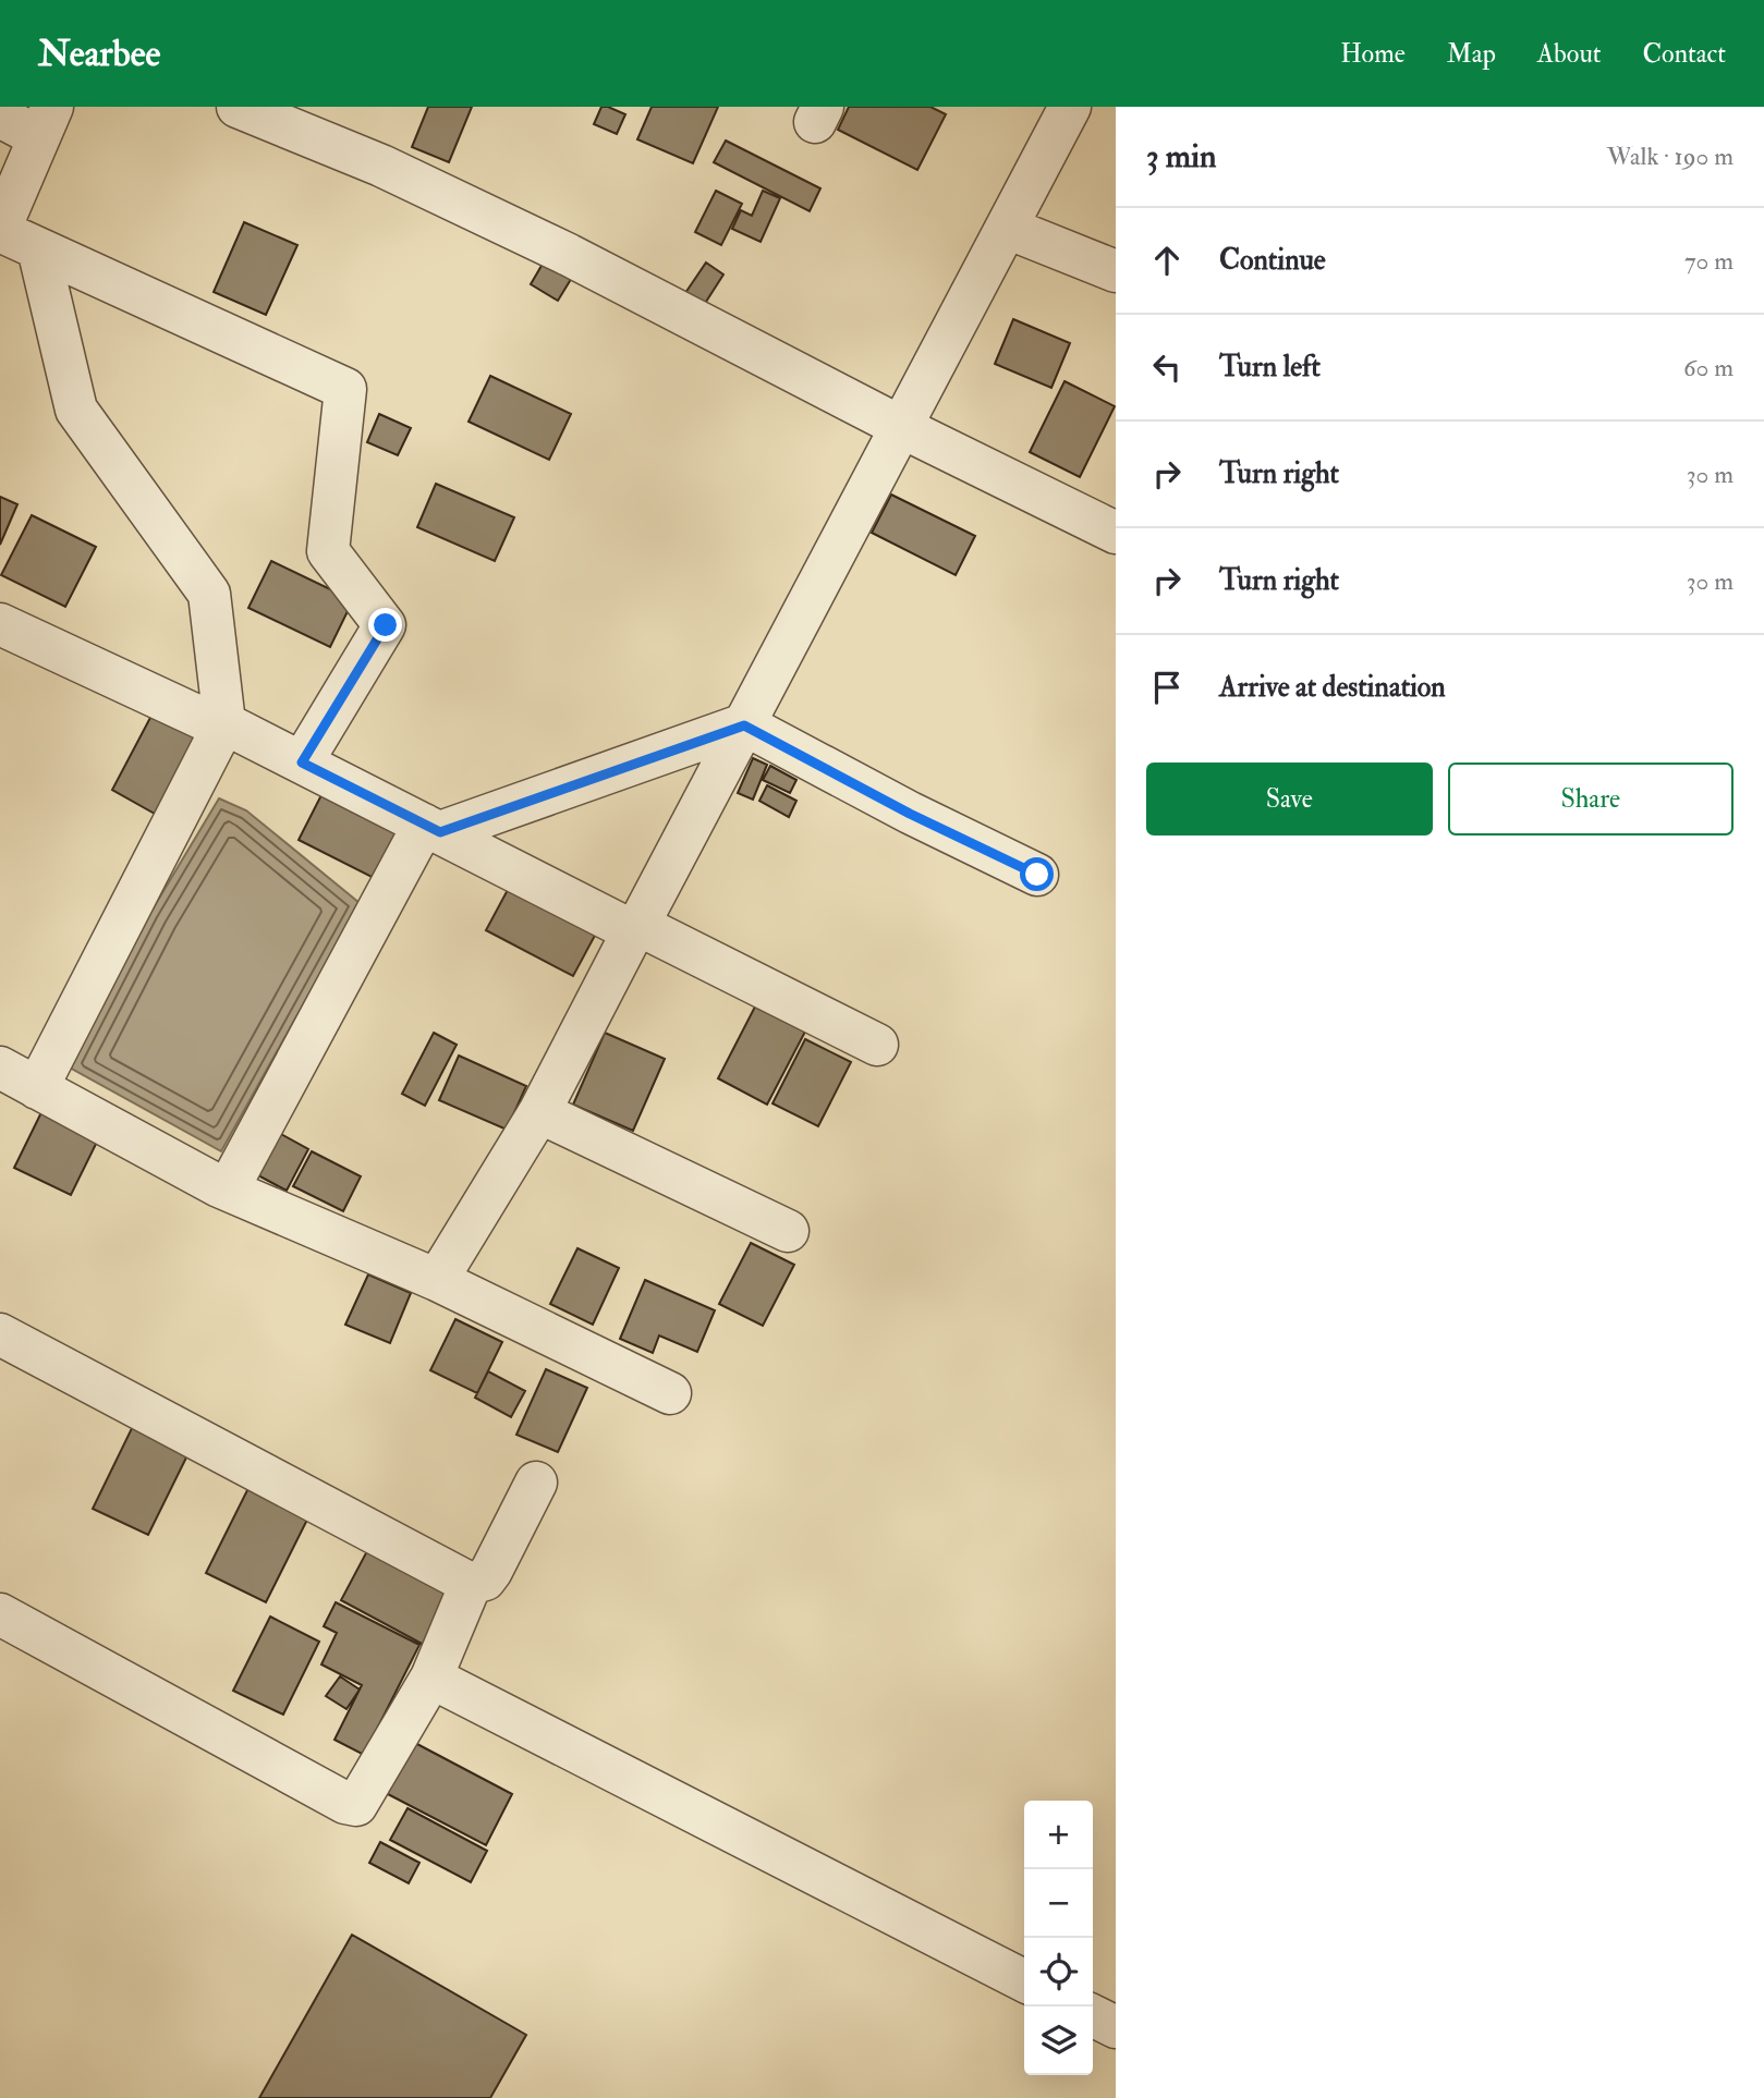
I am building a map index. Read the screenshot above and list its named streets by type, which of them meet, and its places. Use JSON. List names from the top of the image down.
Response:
{
  "page": {
    "header": "Nearbee",
    "nav": [
      "Home",
      "Map",
      "About",
      "Contact"
    ],
    "heading": ["3 min", "Walk · 190 m"],
    "list": [
      ["Continue", "70 m"],
      ["Turn left", "60 m"],
      ["Turn right", "30 m"],
      ["Turn right", "30 m"],
      "Arrive at destination"
    ],
    "buttons": ["Save", "Share"],
    "map_buttons": ["+", "−"]
  }
}
